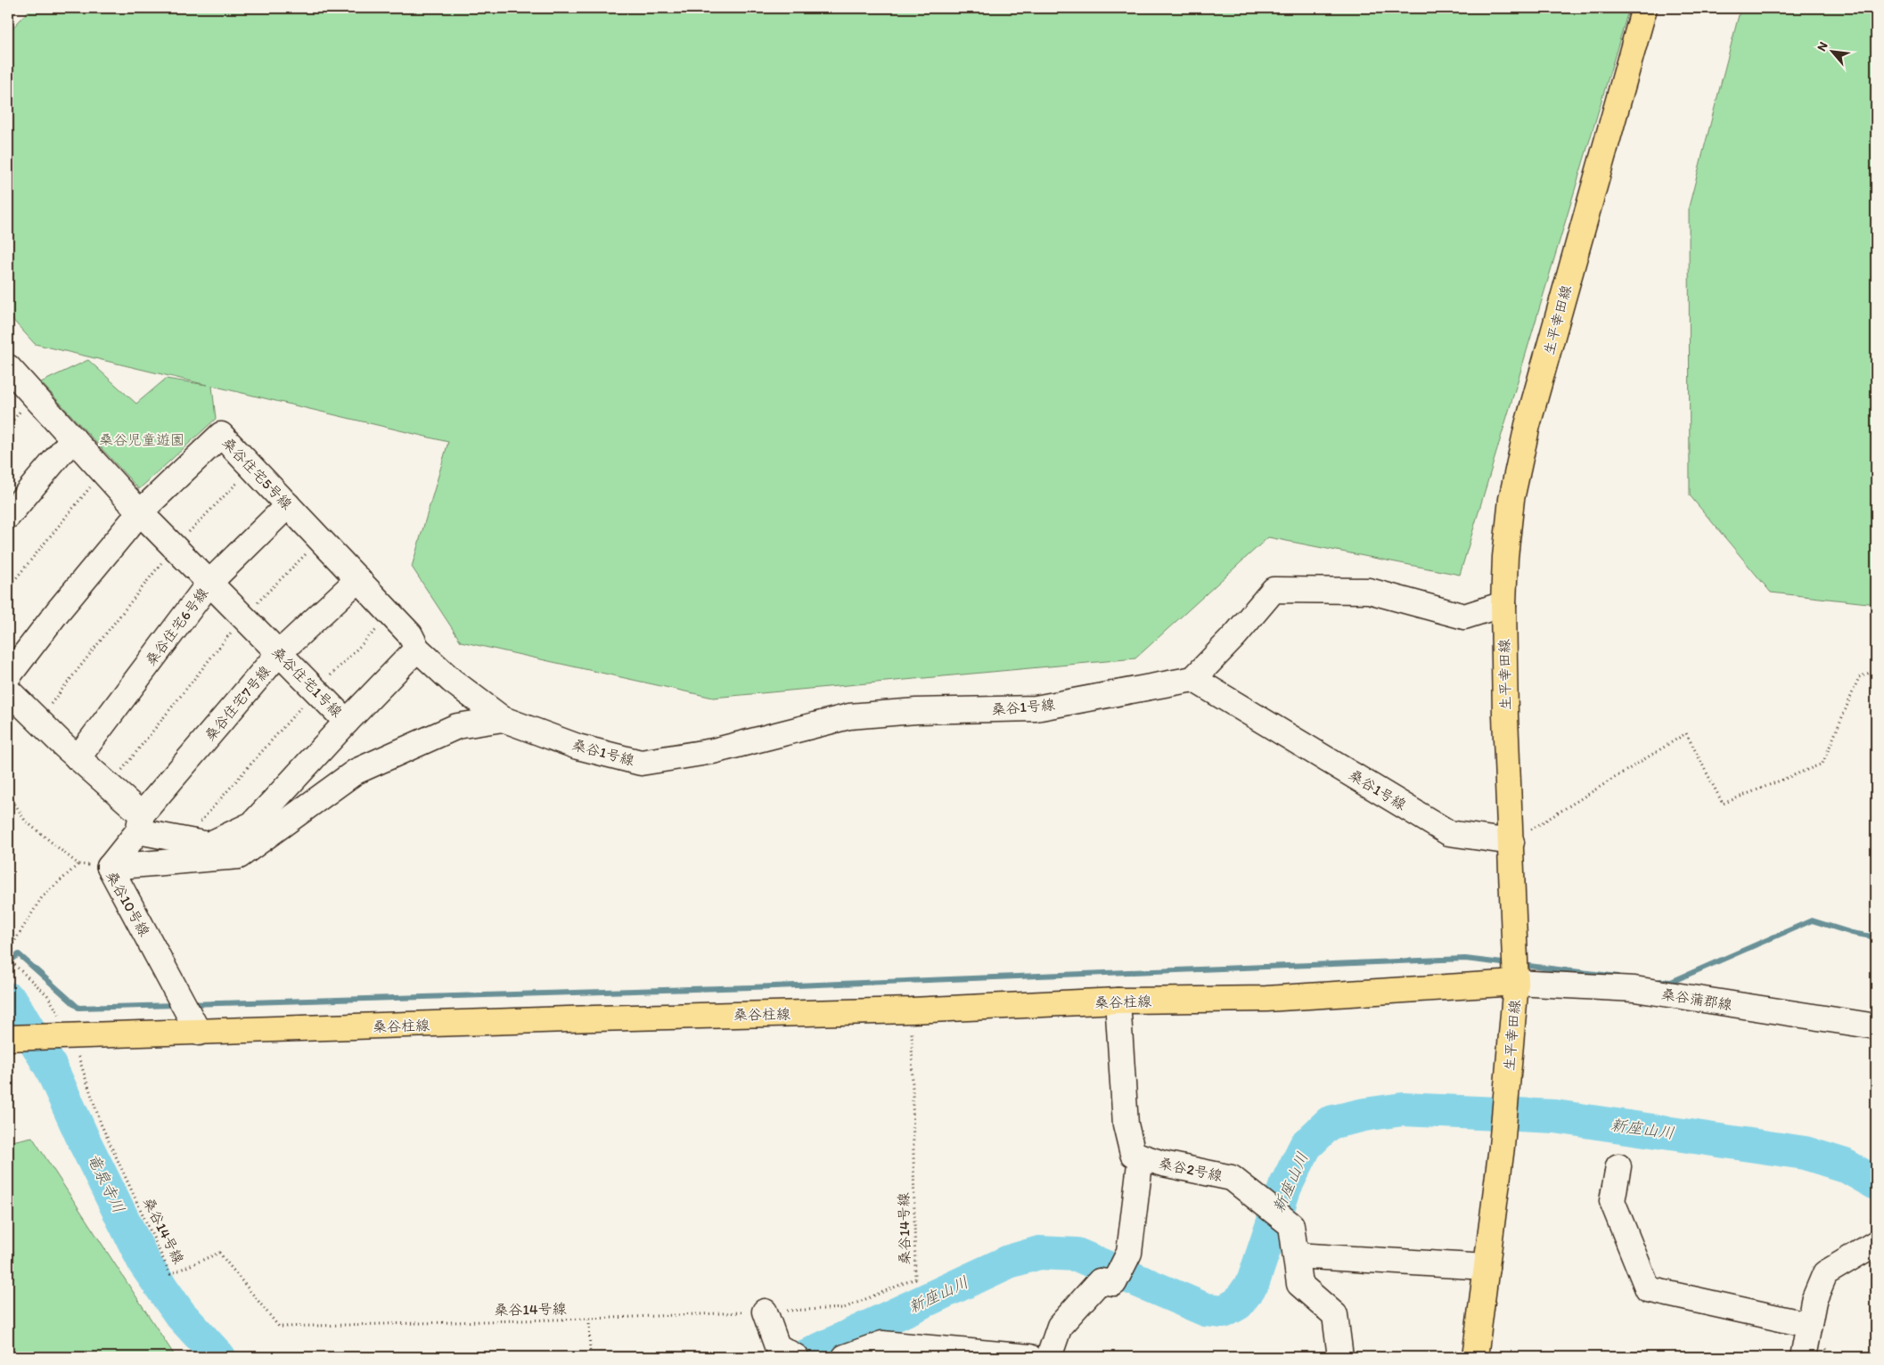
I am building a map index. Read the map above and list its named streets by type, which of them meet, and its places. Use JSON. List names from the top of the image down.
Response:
{
  "streets": {
    "main road": ["生平幸田線", "桑谷柱線"],
    "street": [
      "桑谷住宅5号線",
      "桑谷住宅6号線",
      "桑谷住宅1号線",
      "桑谷住宅7号線",
      "桑谷1号線",
      "桑谷10号線",
      "桑谷蒲郡線",
      "桑谷2号線"
    ],
    "path": ["桑谷14号線"]
  },
  "crossings": [
    ["生平幸田線", "桑谷1号線"],
    ["生平幸田線", "桑谷蒲郡線"],
    ["生平幸田線", "桑谷柱線"],
    ["桑谷住宅5号線", "桑谷住宅6号線"],
    ["桑谷住宅5号線", "桑谷住宅1号線"],
    ["桑谷住宅5号線", "桑谷住宅7号線"],
    ["桑谷住宅5号線", "桑谷1号線"],
    ["桑谷住宅6号線", "桑谷住宅1号線"],
    ["桑谷住宅1号線", "桑谷住宅7号線"],
    ["桑谷住宅7号線", "桑谷10号線"],
    ["桑谷10号線", "桑谷柱線"],
    ["桑谷蒲郡線", "桑谷柱線"],
    ["桑谷柱線", "桑谷2号線"],
    ["桑谷柱線", "桑谷14号線"]
  ],
  "water": ["新座山川", "竜泉寺川"],
  "parks": ["桑谷児童遊園"],
  "north": "top left"
}
